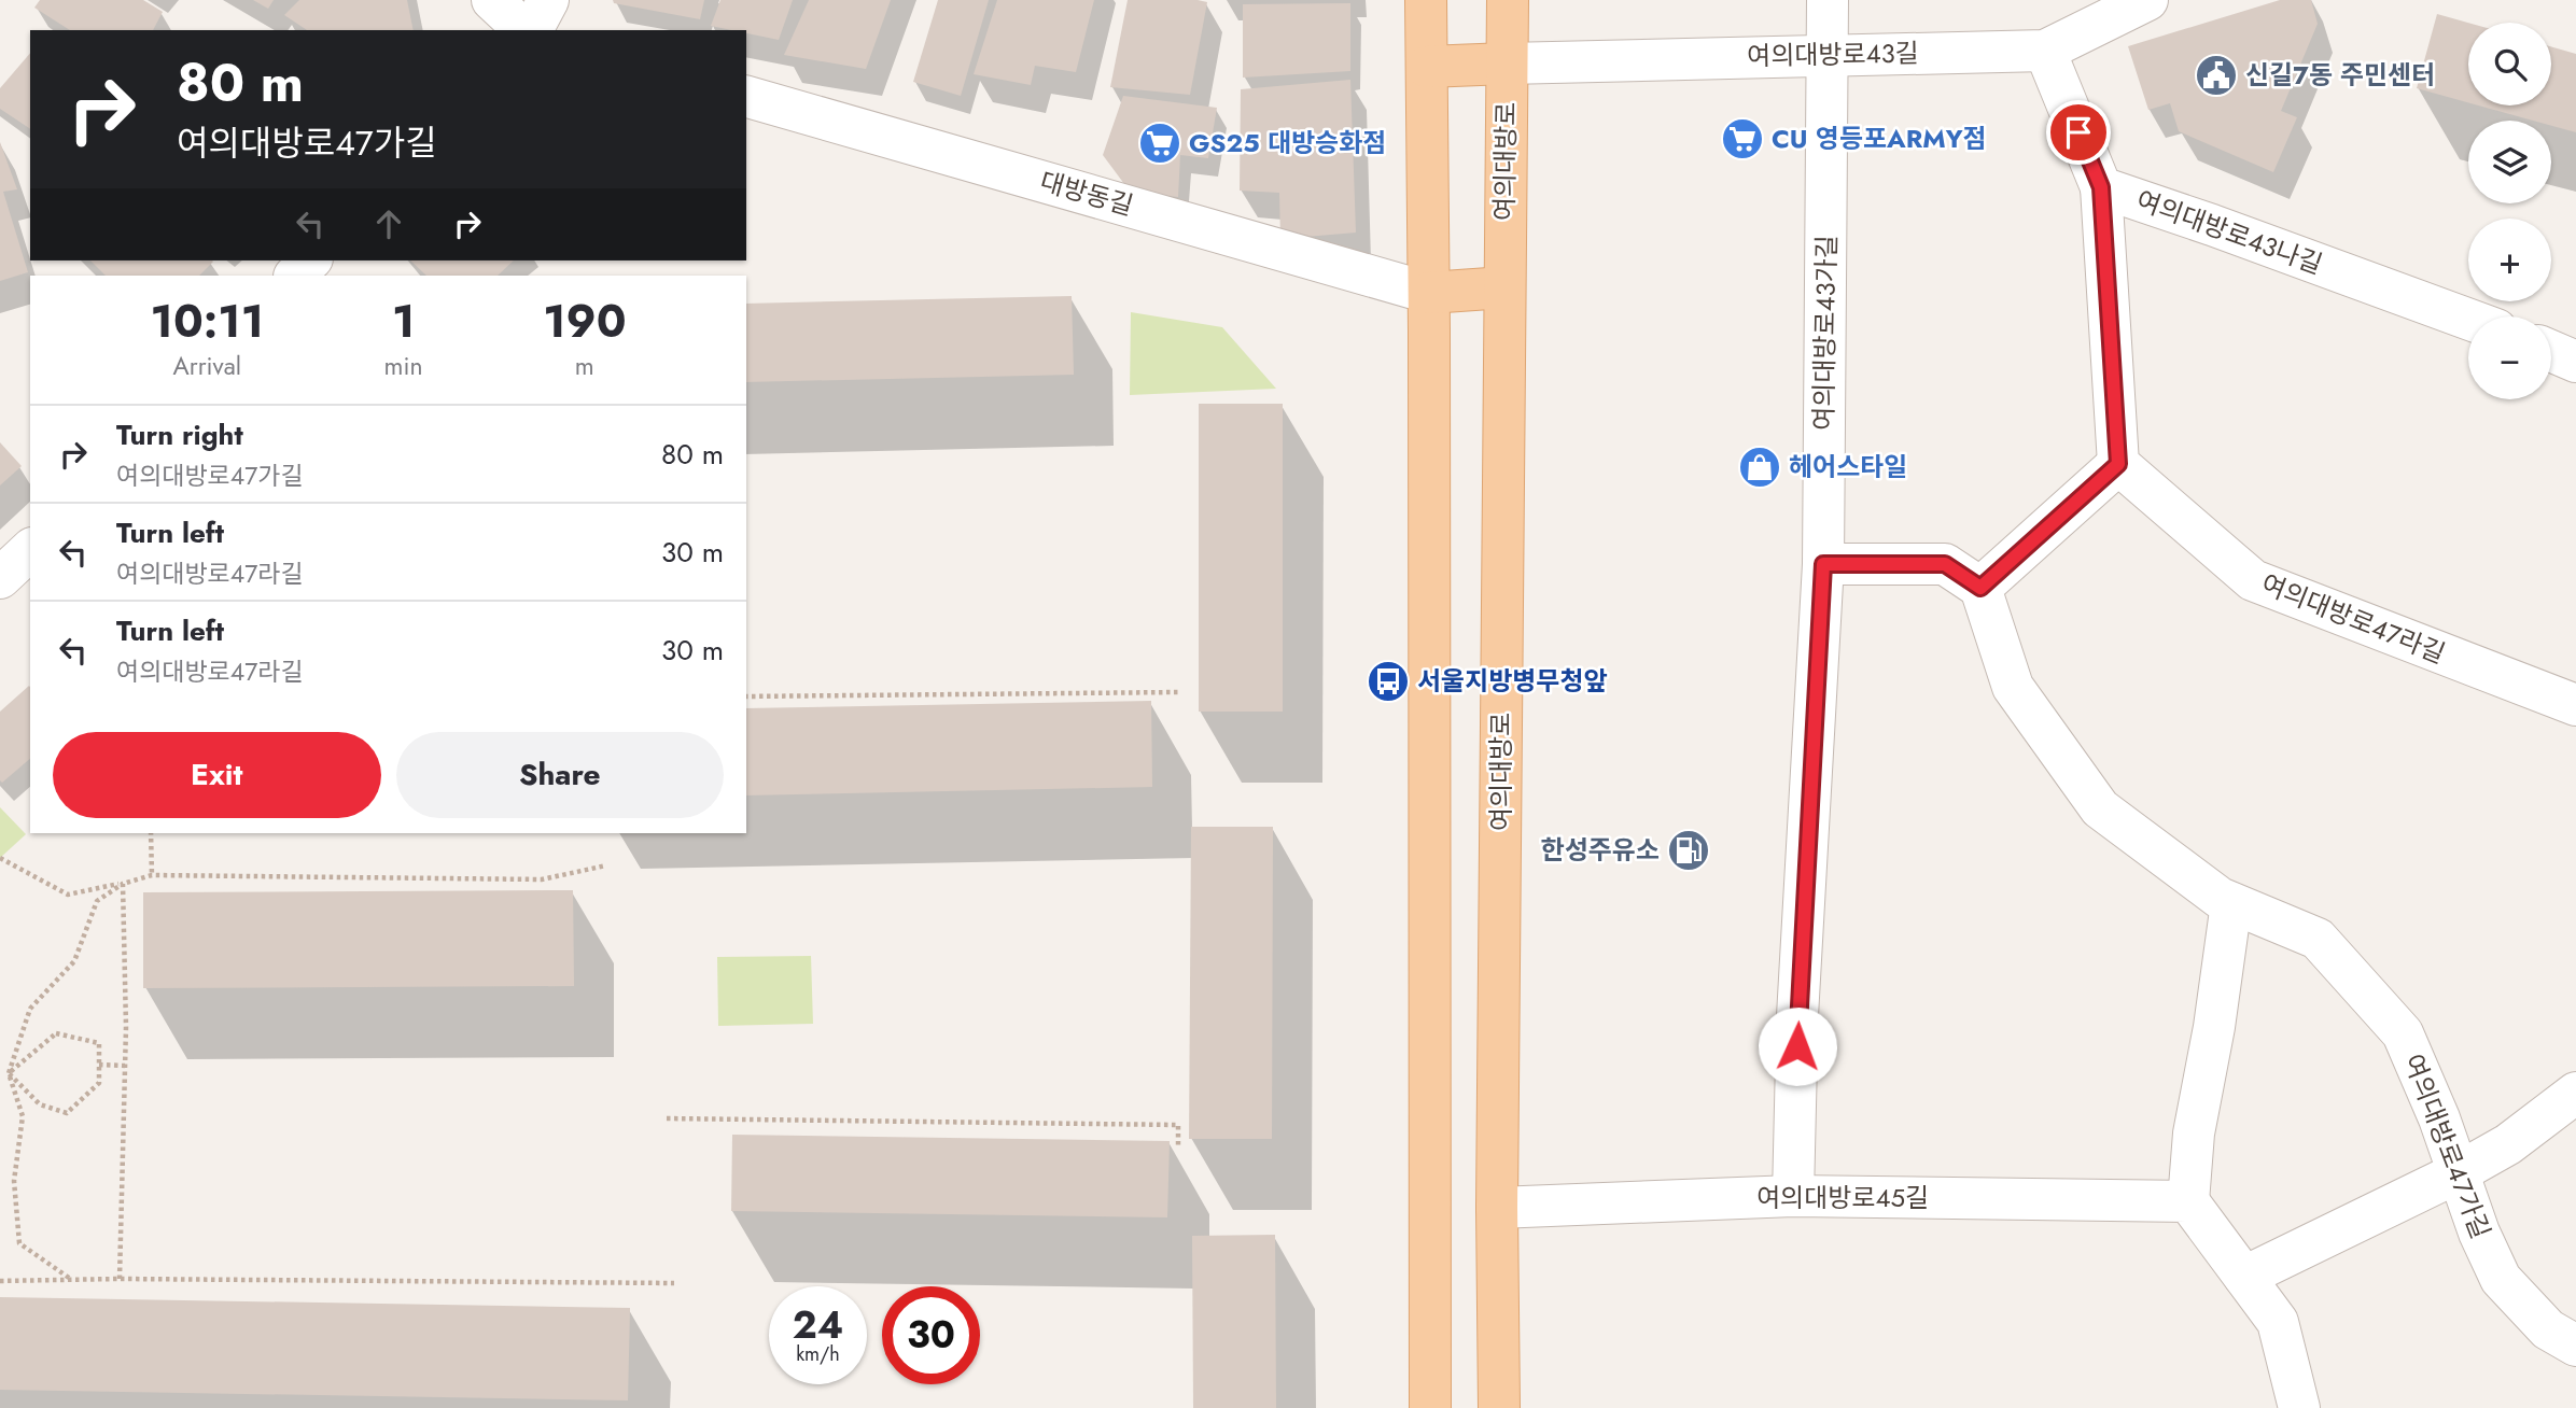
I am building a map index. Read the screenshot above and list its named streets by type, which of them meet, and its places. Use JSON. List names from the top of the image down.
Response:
{
  "streets": {
    "main road": ["여의대방로"],
    "street": [
      "여의대방로43길",
      "대방동길",
      "여의대방로43나길",
      "여의대방로43가길",
      "여의대방로47라길",
      "여의대방로47가길",
      "여의대방로45길"
    ]
  },
  "crossings": [
    ["여의대방로43길", "여의대방로"],
    ["여의대방로43길", "여의대방로43나길"],
    ["여의대방로43길", "여의대방로43가길"],
    ["여의대방로", "여의대방로45길"],
    ["여의대방로43가길", "여의대방로45길"]
  ],
  "places": {
    "public building": ["신길7동 주민센터"],
    "supermarket": ["CU 영등포ARMY점", "GS25 대방승화점"],
    "shop": ["헤어스타일"],
    "bus stop": ["서울지방병무청앞"],
    "fuel station": ["한성주유소"]
  },
  "page": {
    "map_buttons": ["+", "−"],
    "turn": ["80 m", "여의대방로47가길"],
    "eta": [
      "10:11",
      "Arrival",
      "1",
      "min",
      "190",
      "m"
    ],
    "list": [
      {
        "name": "Turn right",
        "note": "여의대방로47가길",
        "value": "80 m"
      },
      {
        "name": "Turn left",
        "note": "여의대방로47라길",
        "value": "30 m"
      },
      {
        "name": "Turn left",
        "note": "여의대방로47라길",
        "value": "30 m"
      }
    ],
    "buttons": ["Exit", "Share"],
    "speed": "24 km/h",
    "limit": "30"
  }
}
